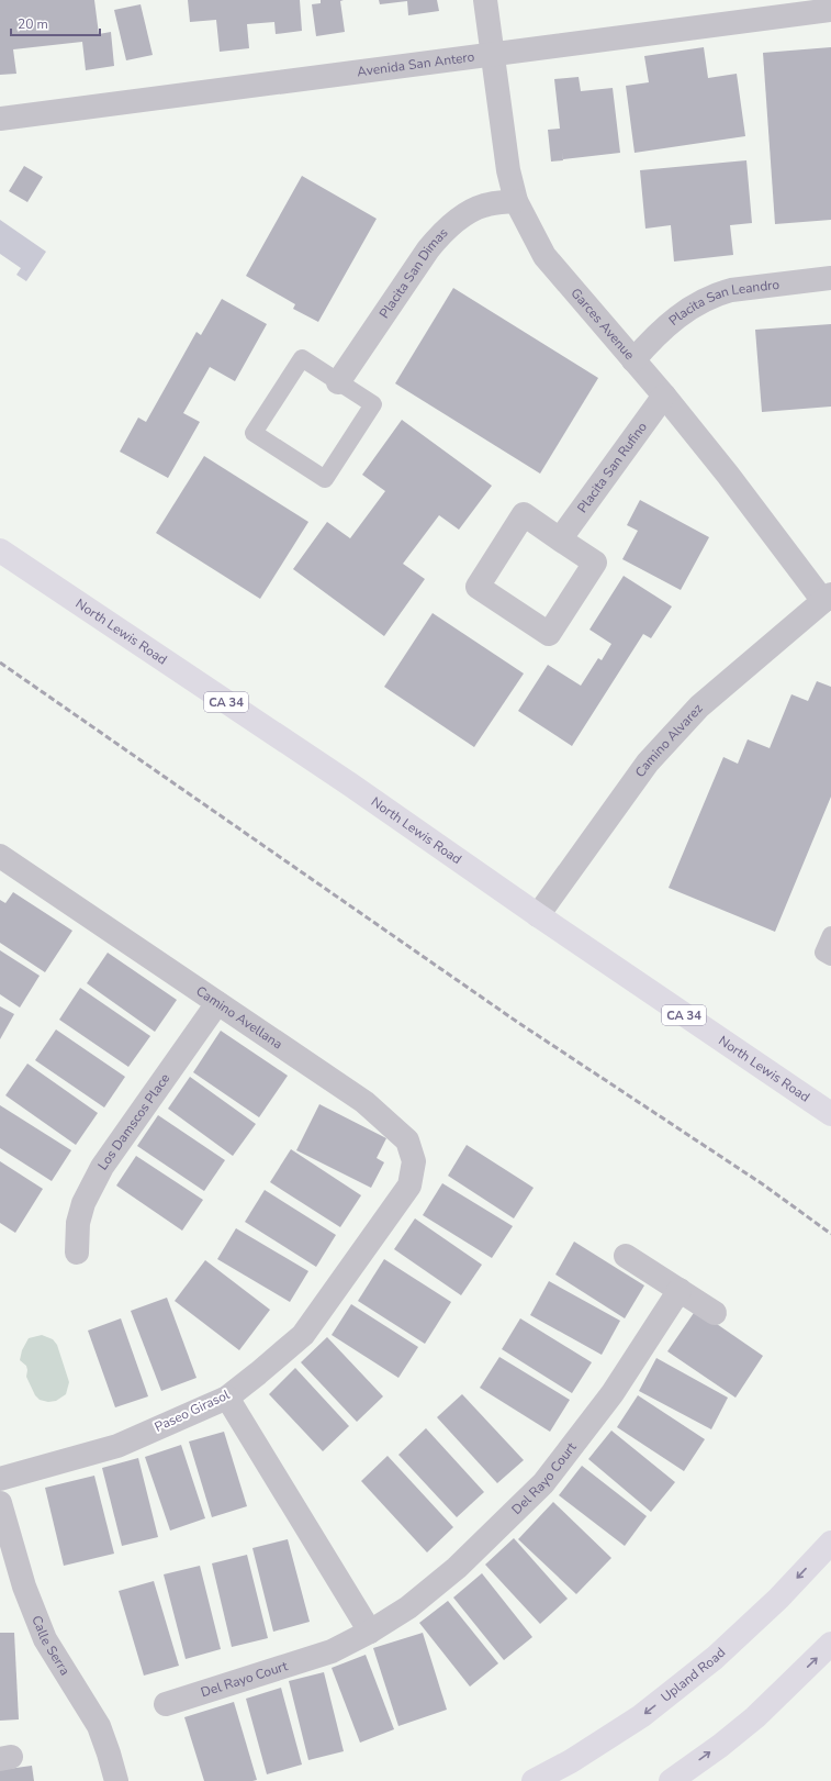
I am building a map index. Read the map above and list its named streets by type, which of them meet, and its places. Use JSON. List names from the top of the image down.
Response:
{
  "streets": {
    "main road": ["North Lewis Road", "CA 34", "Upland Road"],
    "street": [
      "Avenida San Antero",
      "Placita San Dimas",
      "Placita San Leandro",
      "Garces Avenue",
      "Placita San Rufino",
      "Camino Alvarez",
      "Camino Avellana",
      "Los Damscos Place",
      "Paseo Girasol",
      "Del Rayo Court",
      "Calle Serra"
    ]
  },
  "crossings": [
    ["Avenida San Antero", "Garces Avenue"],
    ["Placita San Dimas", "Garces Avenue"],
    ["Placita San Leandro", "Garces Avenue"],
    ["Garces Avenue", "Placita San Rufino"],
    ["Garces Avenue", "Camino Alvarez"],
    ["North Lewis Road", "Camino Alvarez"],
    ["Camino Avellana", "Los Damscos Place"],
    ["Camino Avellana", "Paseo Girasol"]
  ],
  "scale_bar": "20 m"
}
